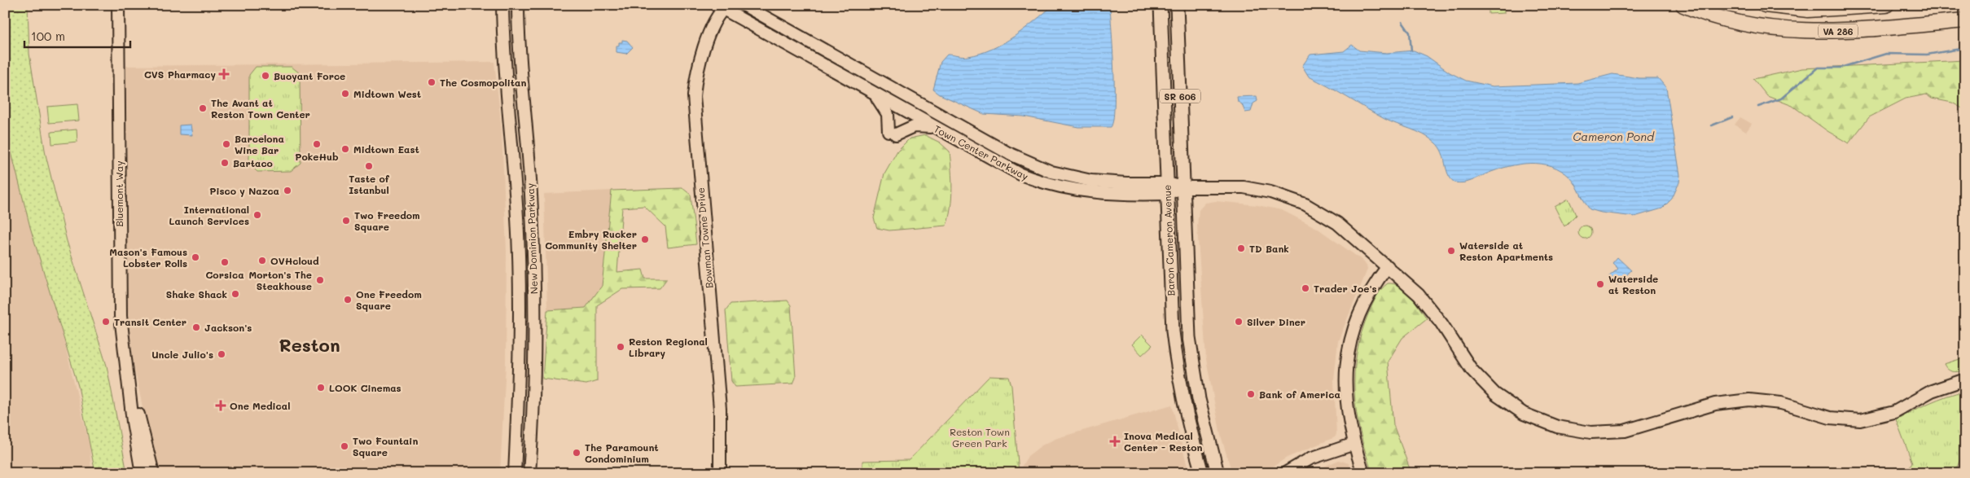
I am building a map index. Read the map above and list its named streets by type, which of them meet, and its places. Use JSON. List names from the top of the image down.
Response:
{
  "streets": {
    "highway": ["VA 286"],
    "main road": ["SR 606", "Baron Cameron Avenue"],
    "street": [
      "Town Center Parkway",
      "Bluemont Way",
      "Bowman Towne Drive",
      "New Dominion Parkway"
    ]
  },
  "crossings": [
    ["Town Center Parkway", "Bowman Towne Drive"],
    ["Town Center Parkway", "Baron Cameron Avenue"]
  ],
  "districts": ["Reston"],
  "water": ["Cameron Pond"],
  "parks": ["Reston Town Green Park"],
  "places": {
    "health": ["CVS Pharmacy", "One Medical", "Inova Medical Center - Reston"],
    "other": [
      "Buoyant Force",
      "The Cosmopolitan",
      "Midtown West",
      "The Avant at Reston Town Center",
      "Barcelona Wine Bar",
      "PokeHub",
      "Midtown East",
      "Bartaco",
      "Taste of Istanbul",
      "Pisco y Nazca",
      "International Launch Services",
      "Two Freedom Square",
      "Embry Rucker Community Shelter",
      "TD Bank",
      "Waterside at Reston Apartments",
      "Mason's Famous Lobster Rolls",
      "OVHcloud",
      "Corsica",
      "Morton's The Steakhouse",
      "Waterside at Reston",
      "Trader Joe's",
      "Shake Shack",
      "One Freedom Square",
      "Transit Center",
      "Silver Diner",
      "Jackson's",
      "Reston Regional Library",
      "Uncle Julio's",
      "LOOK Cinemas",
      "Bank of America",
      "Two Fountain Square",
      "The Paramount Condominium"
    ]
  },
  "scale_bar": "100 m"
}
